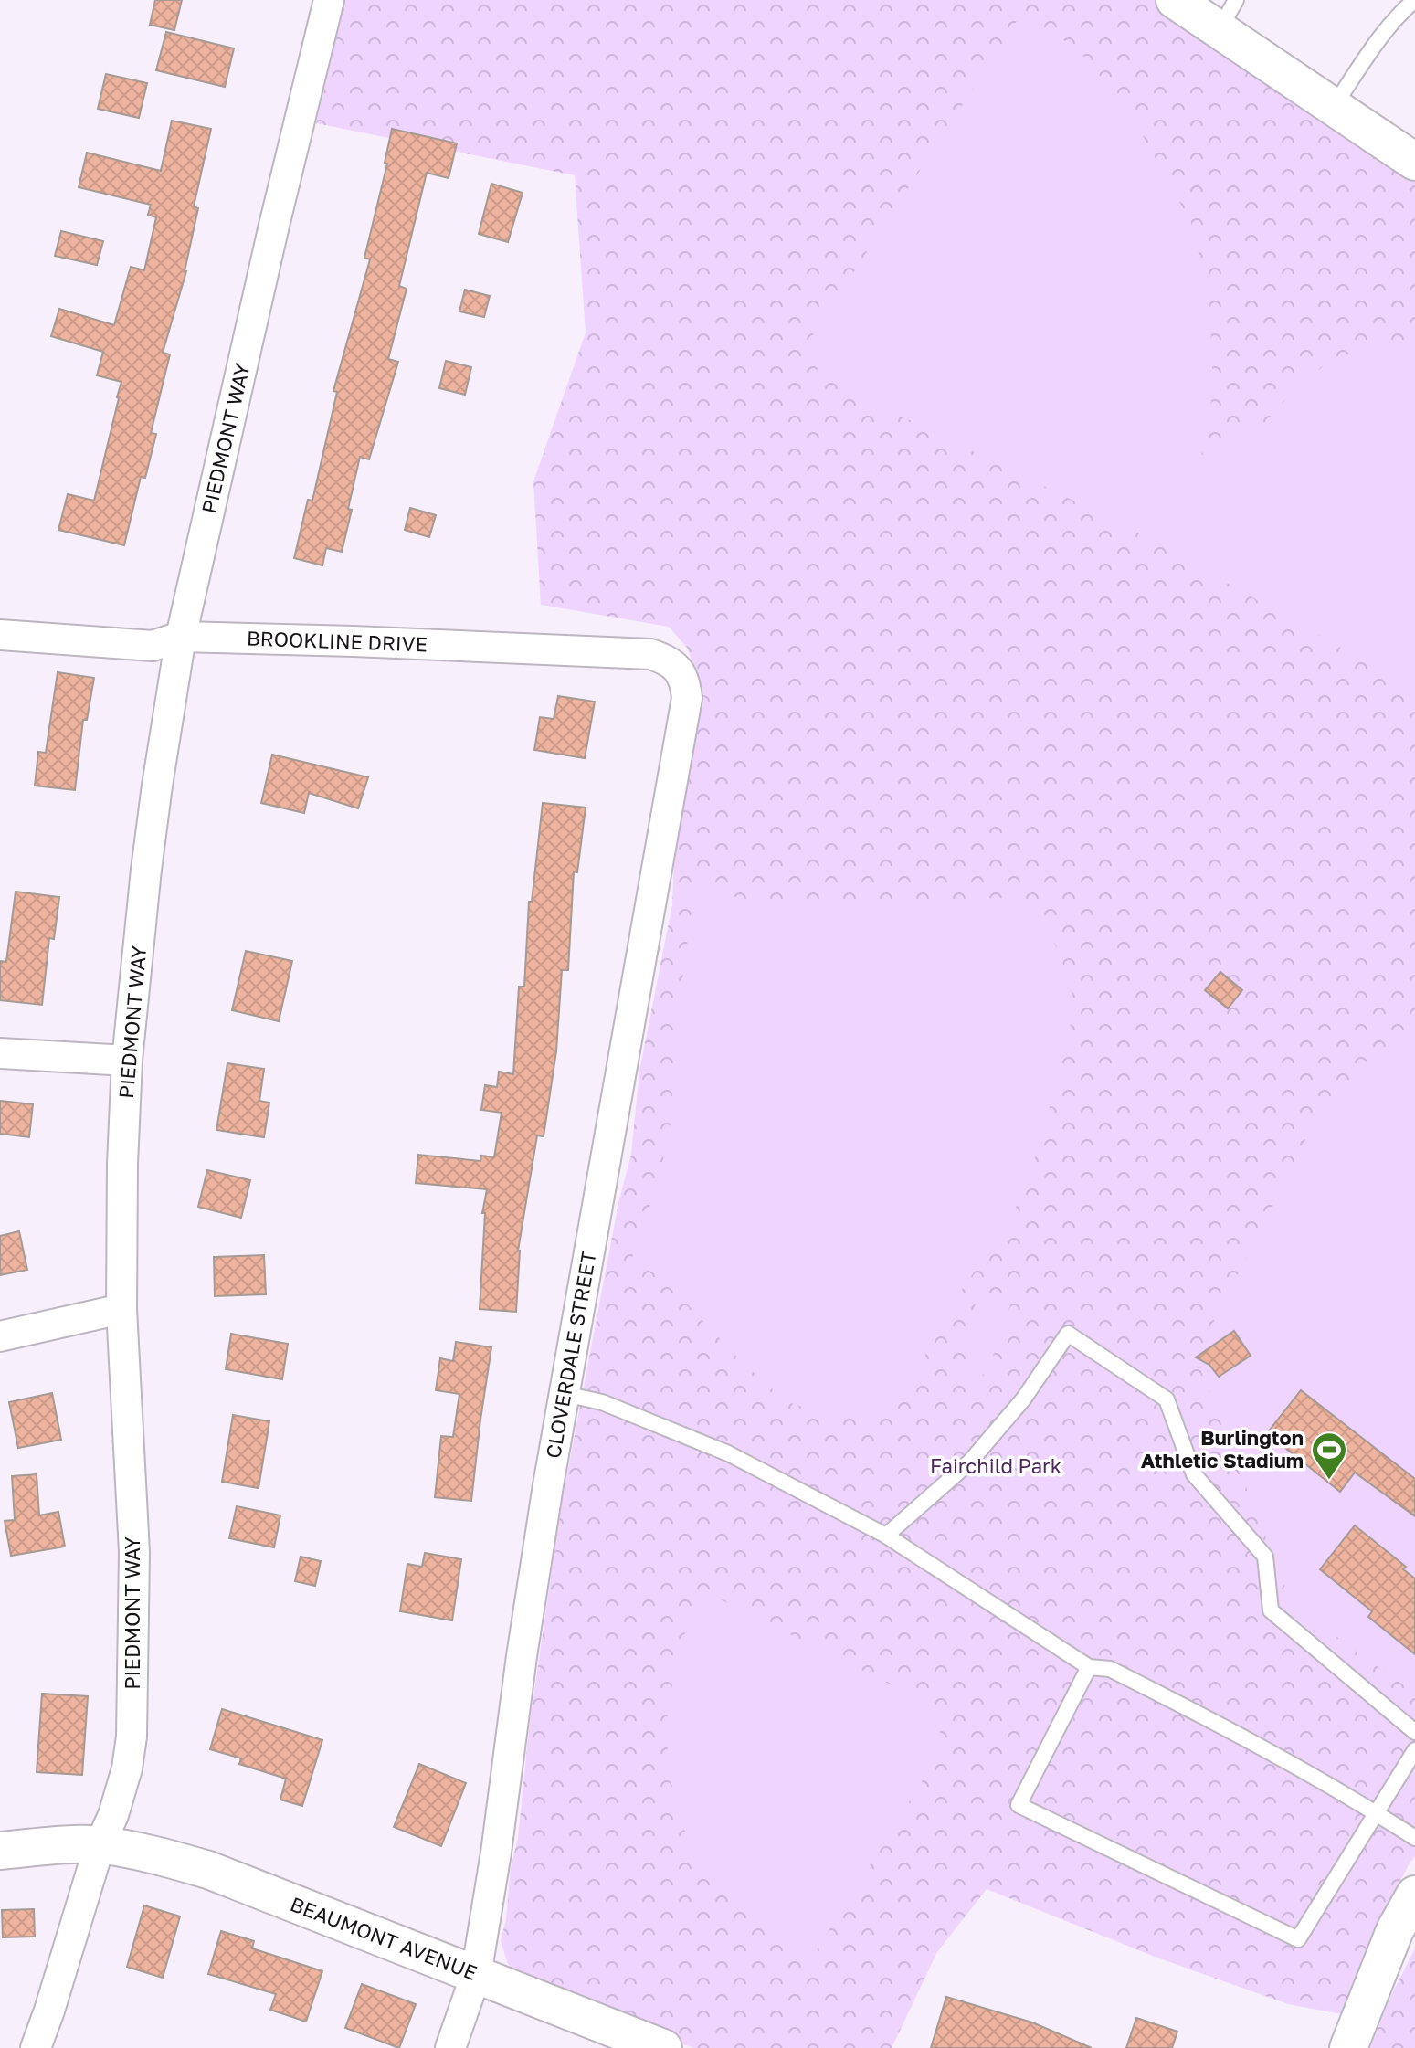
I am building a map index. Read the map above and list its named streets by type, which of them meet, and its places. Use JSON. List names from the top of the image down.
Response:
{
  "streets": {
    "street": [
      "PIEDMONT WAY",
      "BROOKLINE DRIVE",
      "CLOVERDALE STREET",
      "BEAUMONT AVENUE"
    ]
  },
  "crossings": [
    ["PIEDMONT WAY", "BROOKLINE DRIVE"],
    ["PIEDMONT WAY", "BEAUMONT AVENUE"],
    ["BROOKLINE DRIVE", "CLOVERDALE STREET"],
    ["CLOVERDALE STREET", "BEAUMONT AVENUE"]
  ],
  "parks": ["Fairchild Park"],
  "places": {
    "sports": ["Burlington Athletic Stadium"]
  }
}
